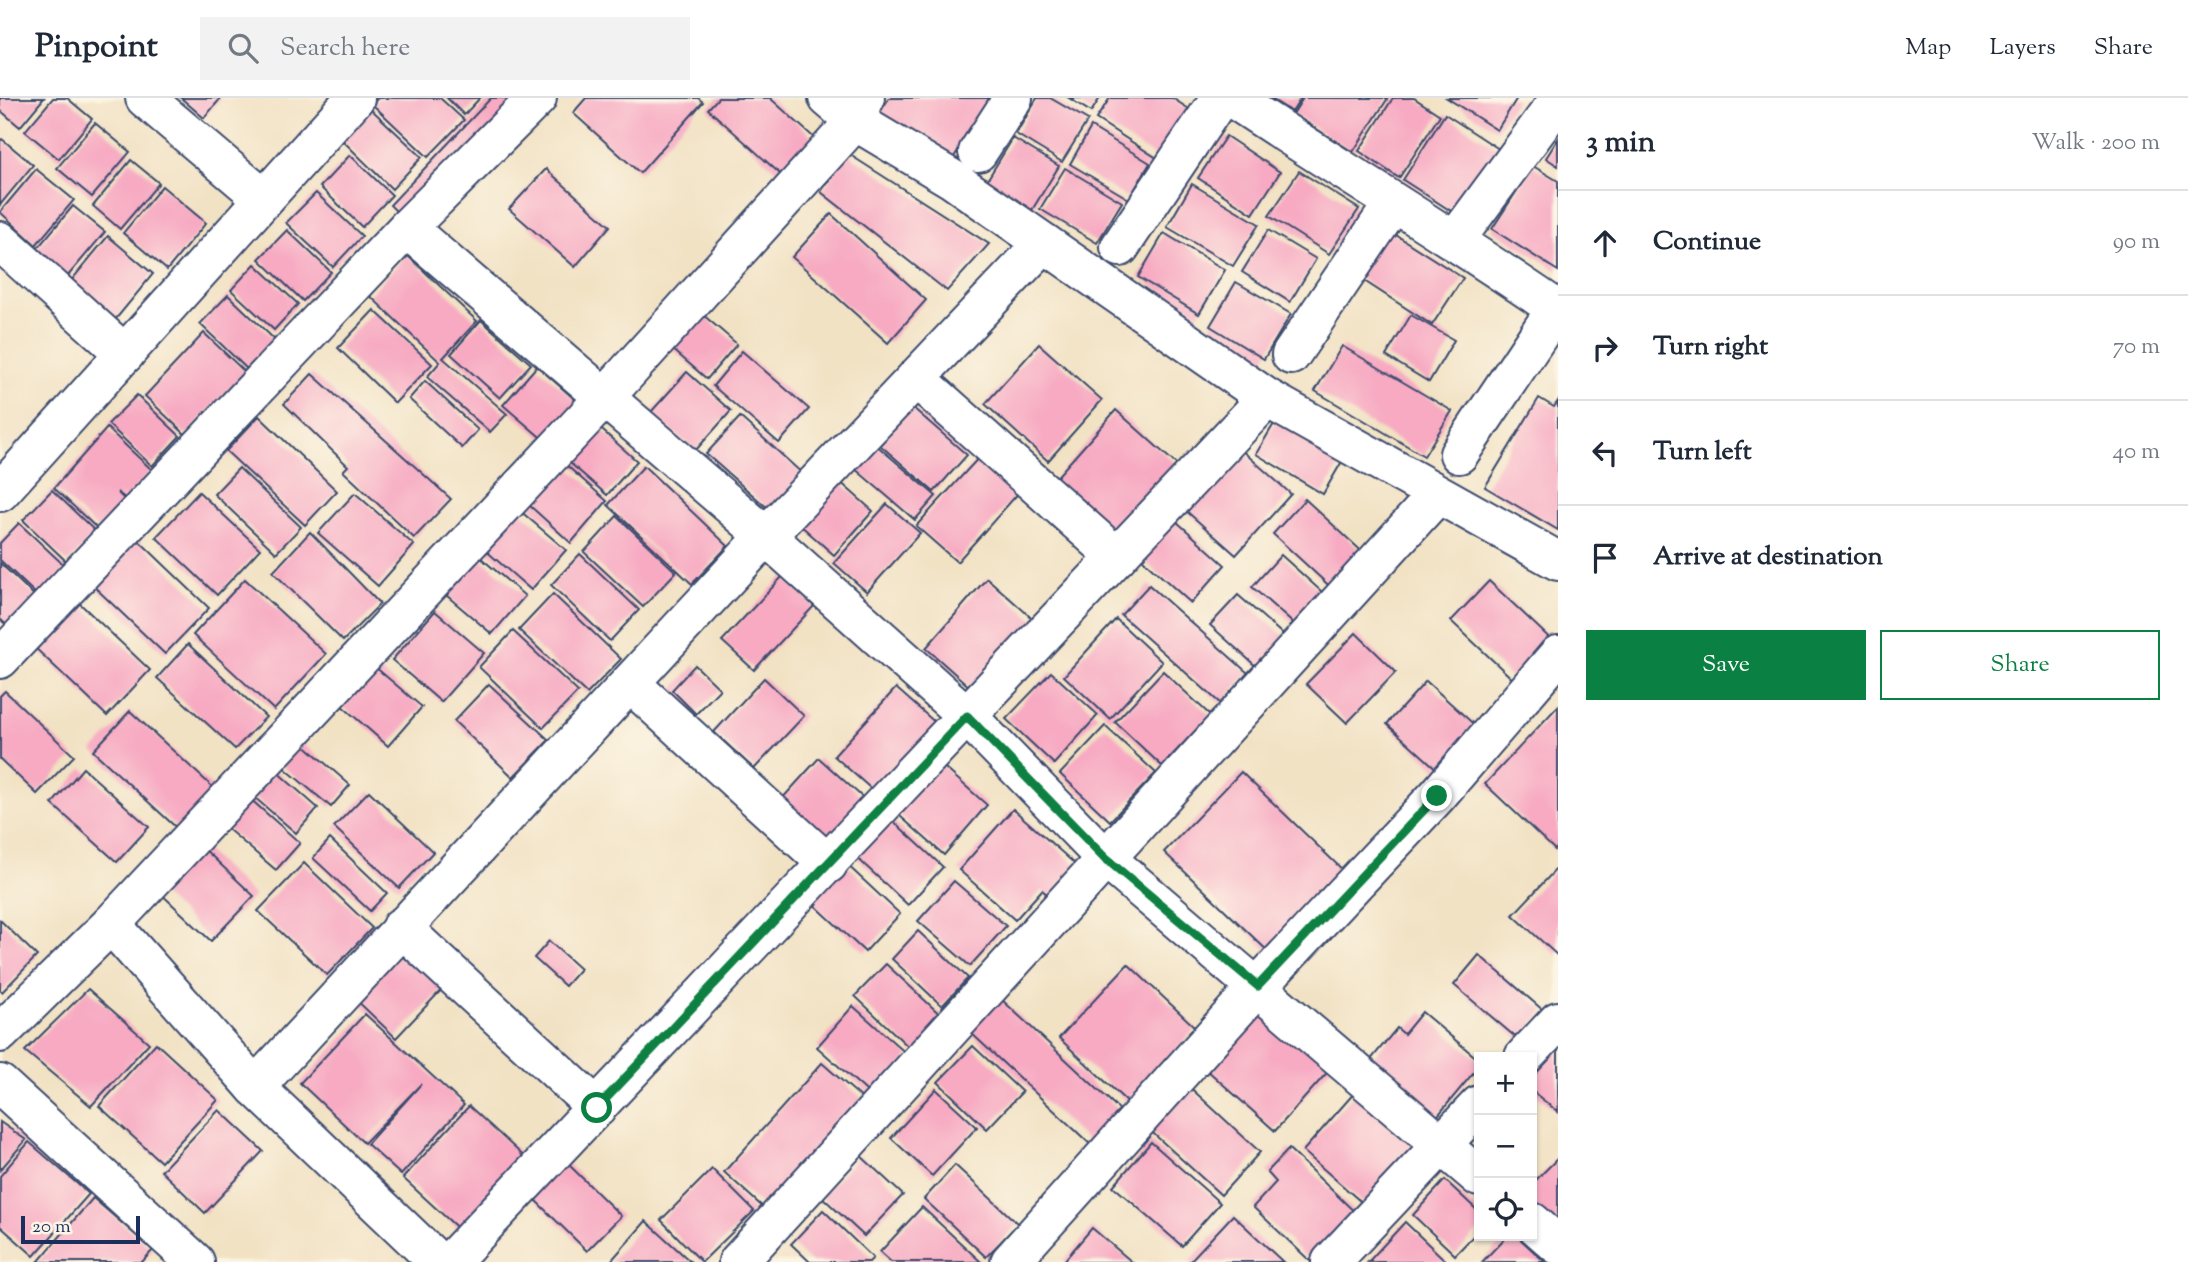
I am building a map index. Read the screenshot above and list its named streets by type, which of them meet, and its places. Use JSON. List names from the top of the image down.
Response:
{
  "scale_bar": "20 m",
  "page": {
    "header": "Pinpoint",
    "search": "Search here",
    "nav": ["Map", "Layers", "Share"],
    "heading": ["3 min", "Walk · 200 m"],
    "list": [
      ["Continue", "90 m"],
      ["Turn right", "70 m"],
      ["Turn left", "40 m"],
      "Arrive at destination"
    ],
    "buttons": ["Save", "Share"],
    "map_buttons": ["+", "−"],
    "scale": "20 m"
  }
}
